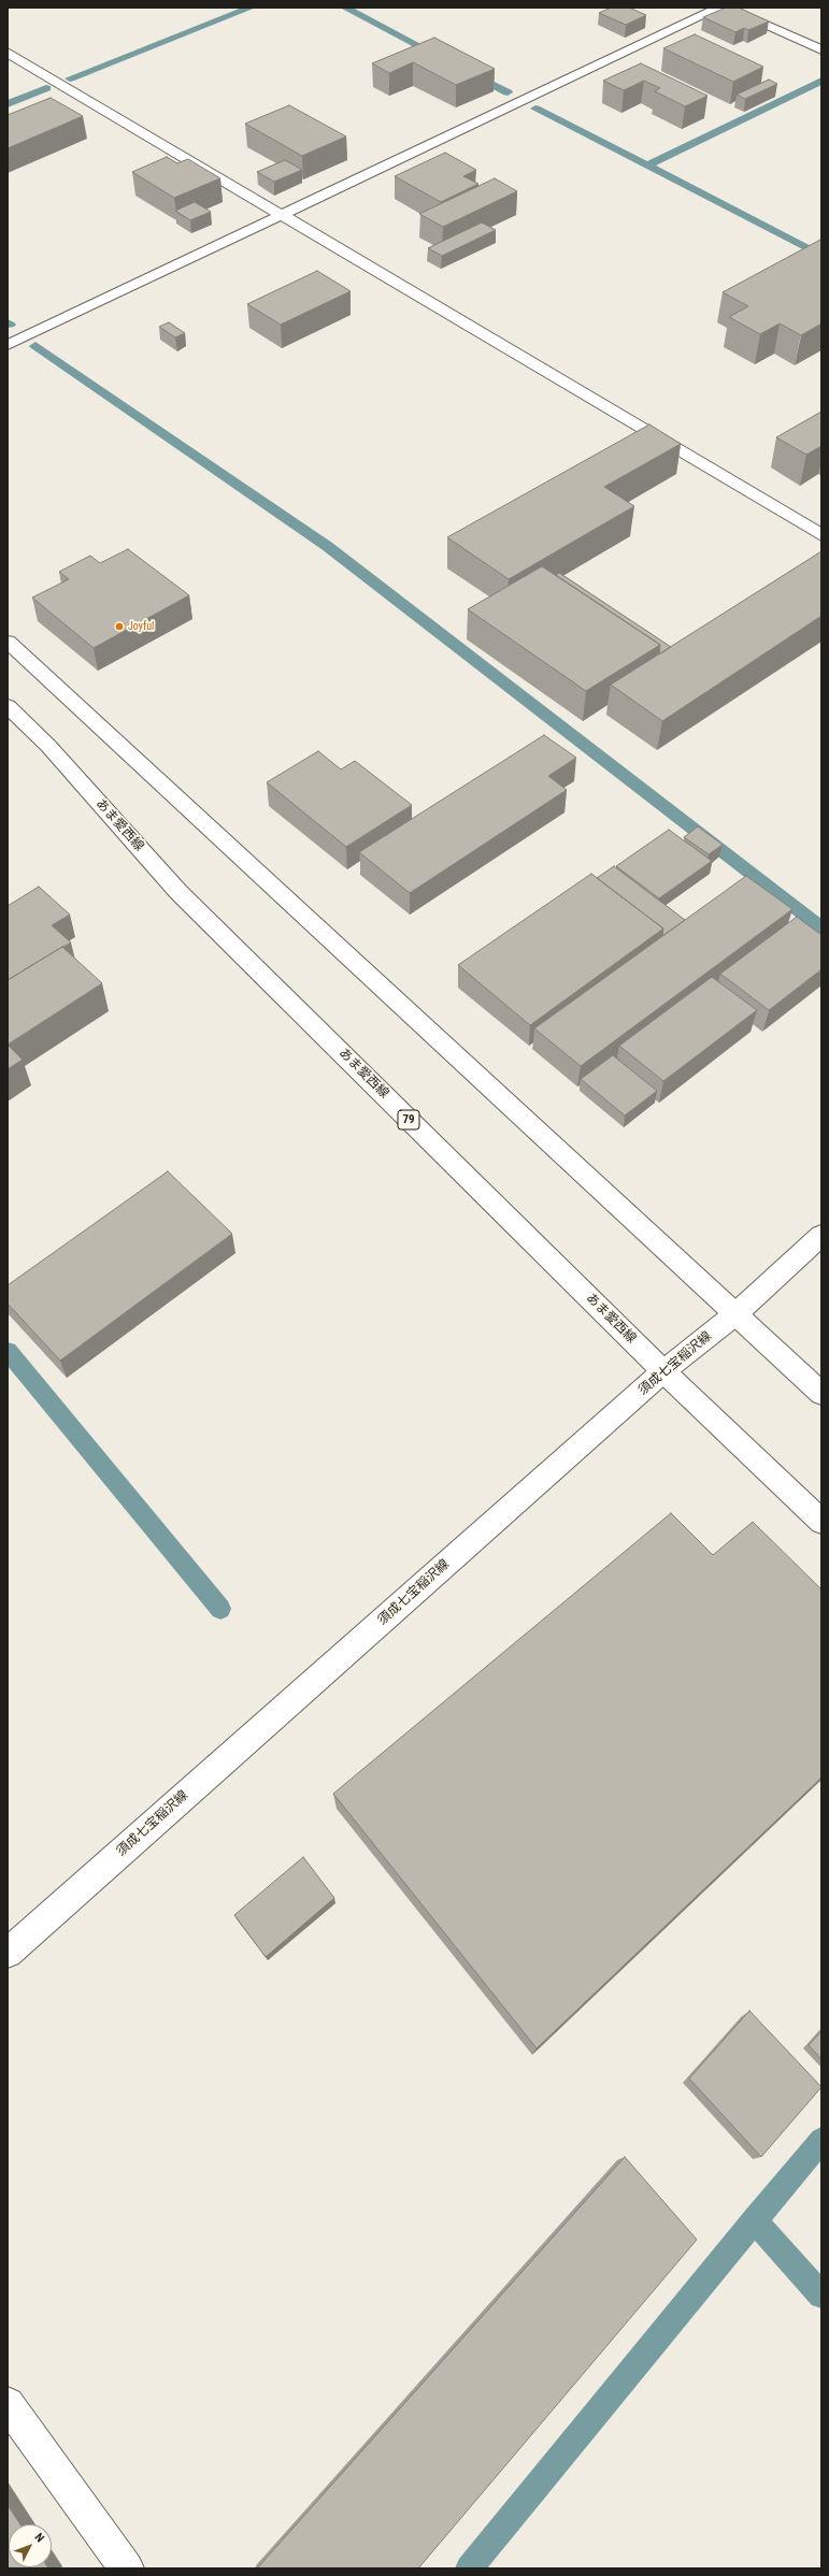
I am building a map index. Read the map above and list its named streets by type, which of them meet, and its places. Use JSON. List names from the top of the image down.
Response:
{
  "streets": {
    "street": ["あま愛西線", "79", "須成七宝稲沢線"]
  },
  "crossings": [
    ["あま愛西線", "須成七宝稲沢線"]
  ],
  "places": ["Joyful"],
  "north": "top right"
}
